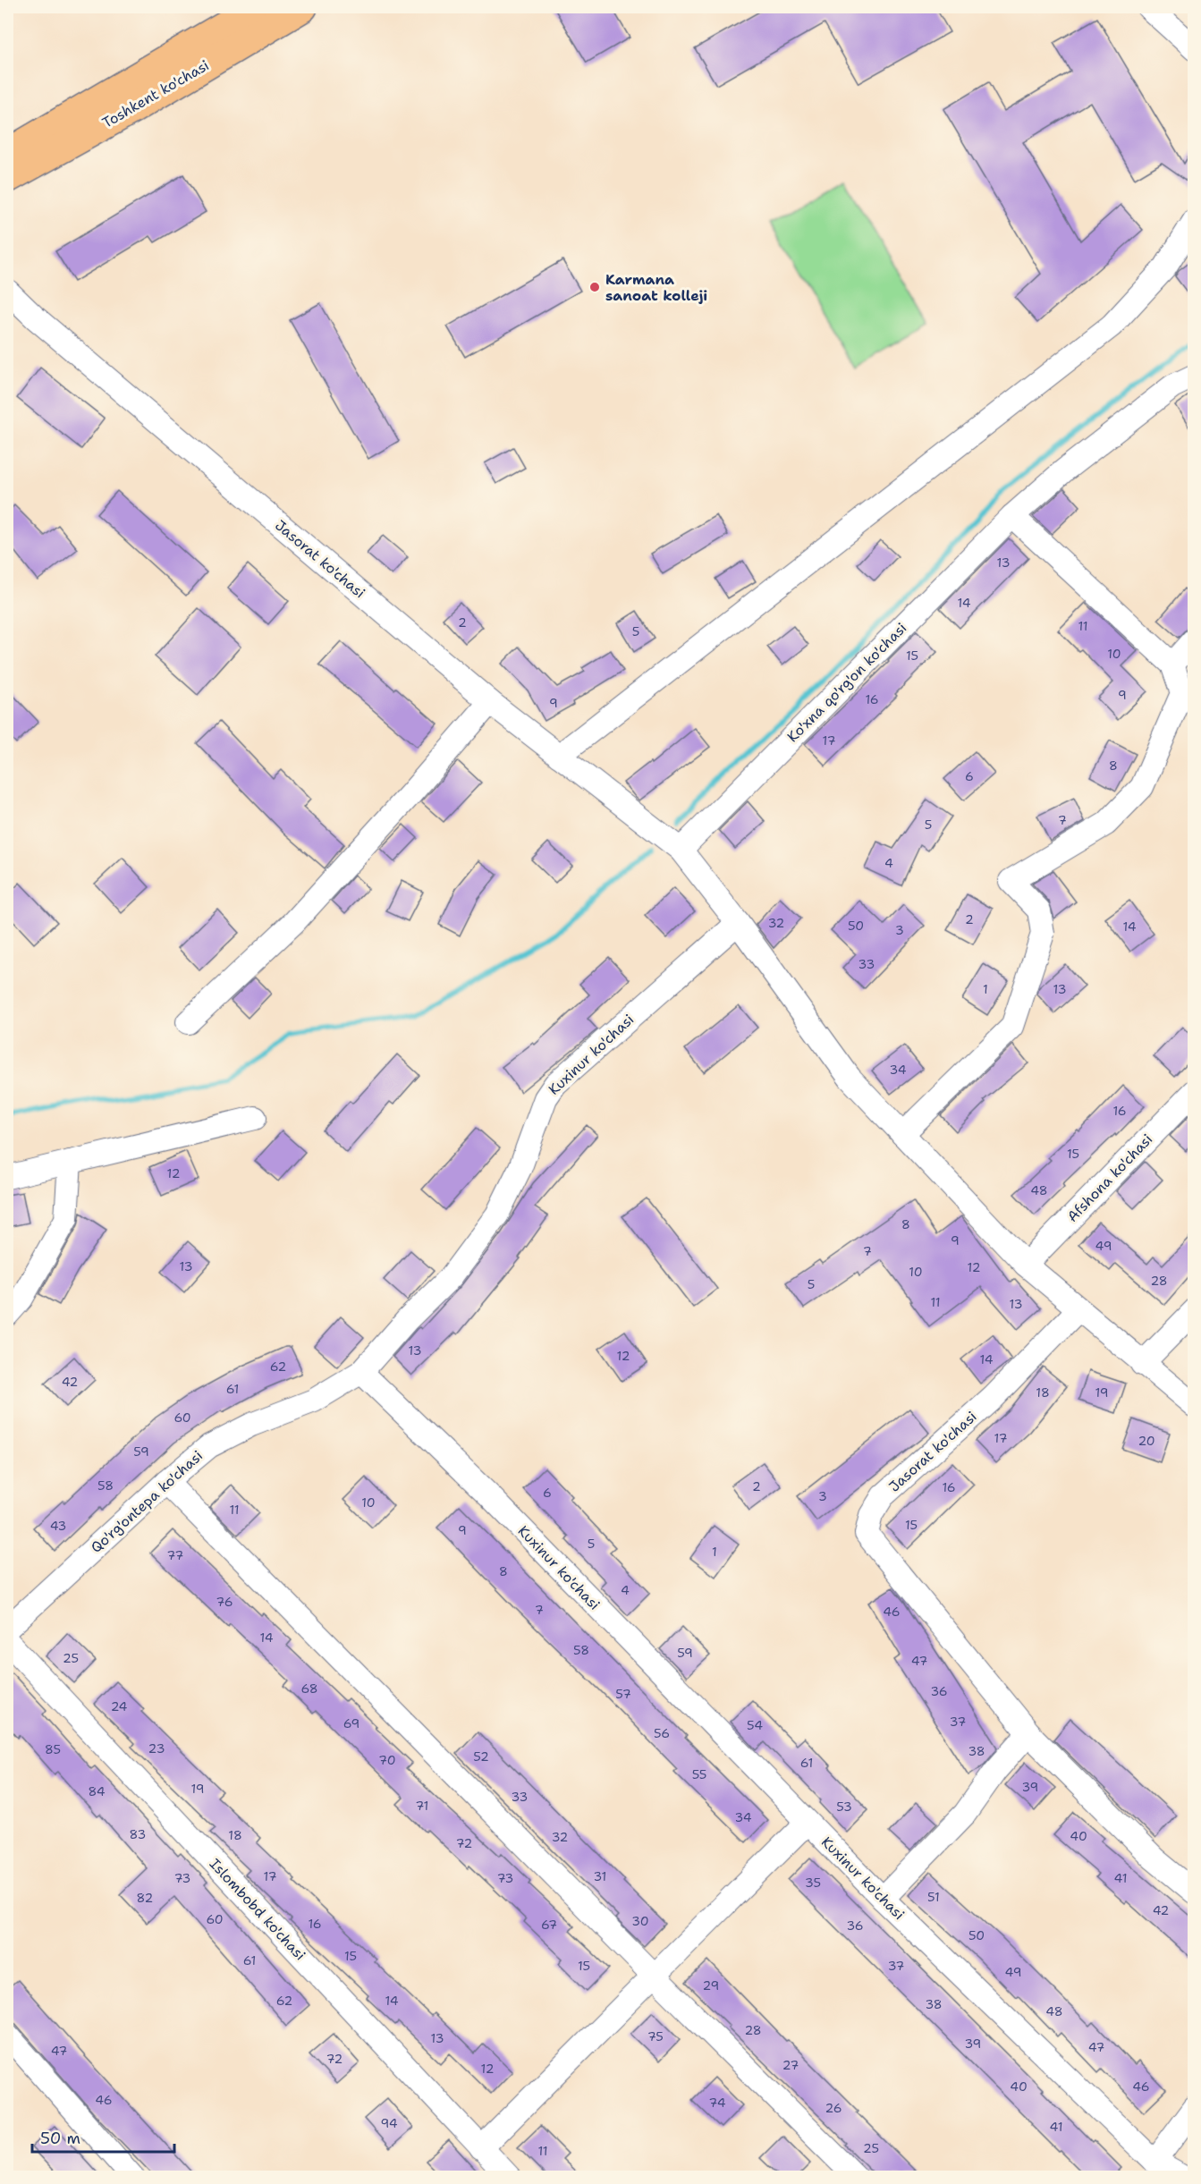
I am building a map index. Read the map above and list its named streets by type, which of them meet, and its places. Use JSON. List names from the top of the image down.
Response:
{
  "streets": {
    "highway": ["Toshkent ko'chasi"],
    "street": [
      "Jasorat ko'chasi",
      "Ko'xna qo'rg'on ko'chasi",
      "Kuxinur ko'chasi",
      "Afshona ko'chasi",
      "Qo'rg'ontepa ko'chasi",
      "Islombobd ko'chasi"
    ]
  },
  "crossings": [
    ["Jasorat ko'chasi", "Ko'xna qo'rg'on ko'chasi"],
    ["Jasorat ko'chasi", "Kuxinur ko'chasi"],
    ["Jasorat ko'chasi", "Afshona ko'chasi"],
    ["Kuxinur ko'chasi", "Qo'rg'ontepa ko'chasi"]
  ],
  "places": ["Karmana sanoat kolleji"],
  "house_numbers": [
    "13",
    "14",
    "2",
    "11",
    "5",
    "10",
    "15",
    "9",
    "16",
    "9",
    "17",
    "8",
    "6",
    "7",
    "5",
    "4",
    "2",
    "32",
    "50",
    "14",
    "3",
    "33",
    "1",
    "13",
    "34",
    "16",
    "15",
    "12",
    "48",
    "8",
    "9",
    "49",
    "7",
    "13",
    "12",
    "10",
    "28",
    "5",
    "11",
    "13",
    "13",
    "12",
    "14",
    "62",
    "42",
    "61",
    "18",
    "19",
    "60",
    "17",
    "20",
    "59",
    "58",
    "2",
    "16",
    "6",
    "3",
    "10",
    "11",
    "15",
    "43",
    "9",
    "5",
    "1",
    "77",
    "8",
    "4",
    "76",
    "7",
    "46",
    "14",
    "58",
    "59",
    "25",
    "47",
    "68",
    "36",
    "57",
    "24",
    "37",
    "69",
    "54",
    "56",
    "23",
    "85",
    "38",
    "52",
    "70",
    "61",
    "55",
    "39",
    "19",
    "84",
    "33",
    "71",
    "53",
    "34",
    "83",
    "18",
    "40",
    "32",
    "72",
    "17",
    "31",
    "73",
    "73",
    "41",
    "35",
    "51",
    "82",
    "42",
    "60",
    "30",
    "16",
    "67",
    "36",
    "50",
    "15",
    "61",
    "15",
    "37",
    "49",
    "29",
    "62",
    "14",
    "38",
    "48",
    "28",
    "75",
    "13",
    "39",
    "47",
    "47",
    "72",
    "27",
    "12",
    "40",
    "46",
    "46",
    "74",
    "26",
    "94",
    "41",
    "25",
    "11"
  ],
  "scale_bar": "50 m"
}
